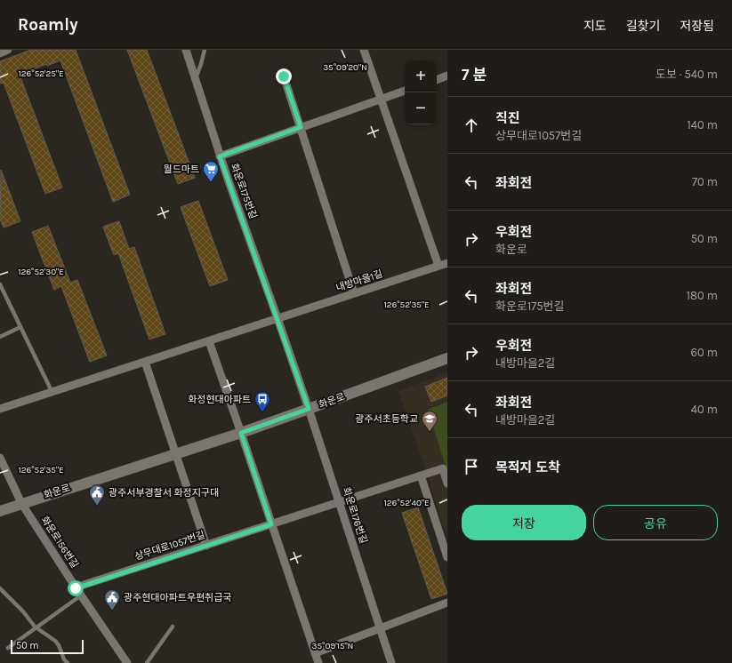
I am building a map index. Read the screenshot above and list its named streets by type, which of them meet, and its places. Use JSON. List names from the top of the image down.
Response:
{
  "streets": {
    "street": [
      "화운로175번길",
      "내방마을1길",
      "화운로",
      "화운로176번길",
      "화운로156번길",
      "상무대로1057번길"
    ]
  },
  "crossings": [
    ["화운로175번길", "내방마을1길"],
    ["화운로175번길", "화운로"],
    ["화운로175번길", "화운로176번길"],
    ["화운로", "화운로176번길"],
    ["화운로", "화운로156번길"],
    ["화운로176번길", "상무대로1057번길"],
    ["화운로156번길", "상무대로1057번길"]
  ],
  "places": {
    "supermarket": ["월드마트"],
    "bus stop": ["화정현대아파트"],
    "school or university": ["광주서초등학교"],
    "public building": ["광주서부경찰서 화정지구대", "광주현대아파트우편취급국"]
  },
  "scale_bar": "50 m",
  "page": {
    "header": "Roamly",
    "nav": ["지도", "길찾기", "저장됨"],
    "heading": ["7 분", "도보 · 540 m"],
    "map_buttons": ["+", "−"],
    "list": [
      ["직진", "상무대로1057번길", "140 m"],
      ["좌회전", "70 m"],
      ["우회전", "화운로", "50 m"],
      ["좌회전", "화운로175번길", "180 m"],
      ["우회전", "내방마을2길", "60 m"],
      ["좌회전", "내방마을2길", "40 m"],
      "목적지 도착"
    ],
    "buttons": ["저장", "공유"],
    "scale": "50 m"
  },
  "coordinates": [
    "35°09'20\"N",
    "126°52'25\"E",
    "126°52'30\"E",
    "126°52'35\"E",
    "126°52'40\"E",
    "35°09'15\"N"
  ]
}
